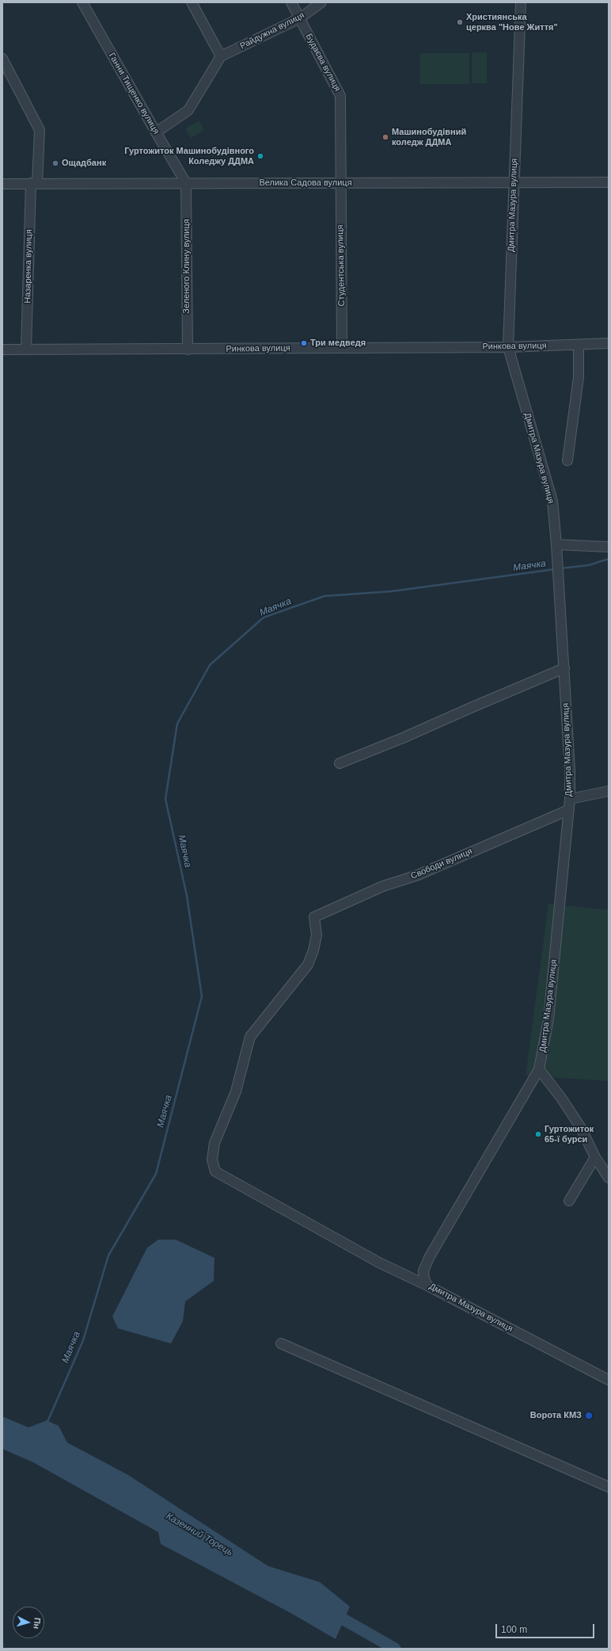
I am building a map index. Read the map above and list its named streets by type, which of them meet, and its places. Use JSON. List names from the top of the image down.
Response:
{
  "streets": {
    "street": [
      "Райдужна вулиця",
      "Будаєва вулиця",
      "Ганни Тищенко вулиця",
      "Велика Садова вулиця",
      "Дмитра Мазура вулиця",
      "Студентська вулиця",
      "Назаренка вулиця",
      "Зеленого Клину вулиця",
      "Ринкова вулиця",
      "Свободи вулиця"
    ]
  },
  "crossings": [
    ["Райдужна вулиця", "Будаєва вулиця"],
    ["Будаєва вулиця", "Велика Садова вулиця"],
    ["Будаєва вулиця", "Студентська вулиця"],
    ["Ганни Тищенко вулиця", "Велика Садова вулиця"],
    ["Ганни Тищенко вулиця", "Зеленого Клину вулиця"],
    ["Велика Садова вулиця", "Дмитра Мазура вулиця"],
    ["Велика Садова вулиця", "Студентська вулиця"],
    ["Велика Садова вулиця", "Назаренка вулиця"],
    ["Велика Садова вулиця", "Зеленого Клину вулиця"],
    ["Дмитра Мазура вулиця", "Ринкова вулиця"],
    ["Дмитра Мазура вулиця", "Свободи вулиця"],
    ["Студентська вулиця", "Ринкова вулиця"],
    ["Назаренка вулиця", "Ринкова вулиця"],
    ["Зеленого Клину вулиця", "Ринкова вулиця"]
  ],
  "water": ["Маячка", "Казенний Торець"],
  "places": [
    "Християнська церква \"Нове Життя\"",
    "Машинобудівний коледж ДДМА",
    "Гуртожиток Машинобудівного Коледжу ДДМА",
    "Ощадбанк",
    "Три медведя",
    "Гуртожиток 65-ї бурси",
    "Ворота КМЗ"
  ],
  "scale_bar": "100 m",
  "north": "right"
}
